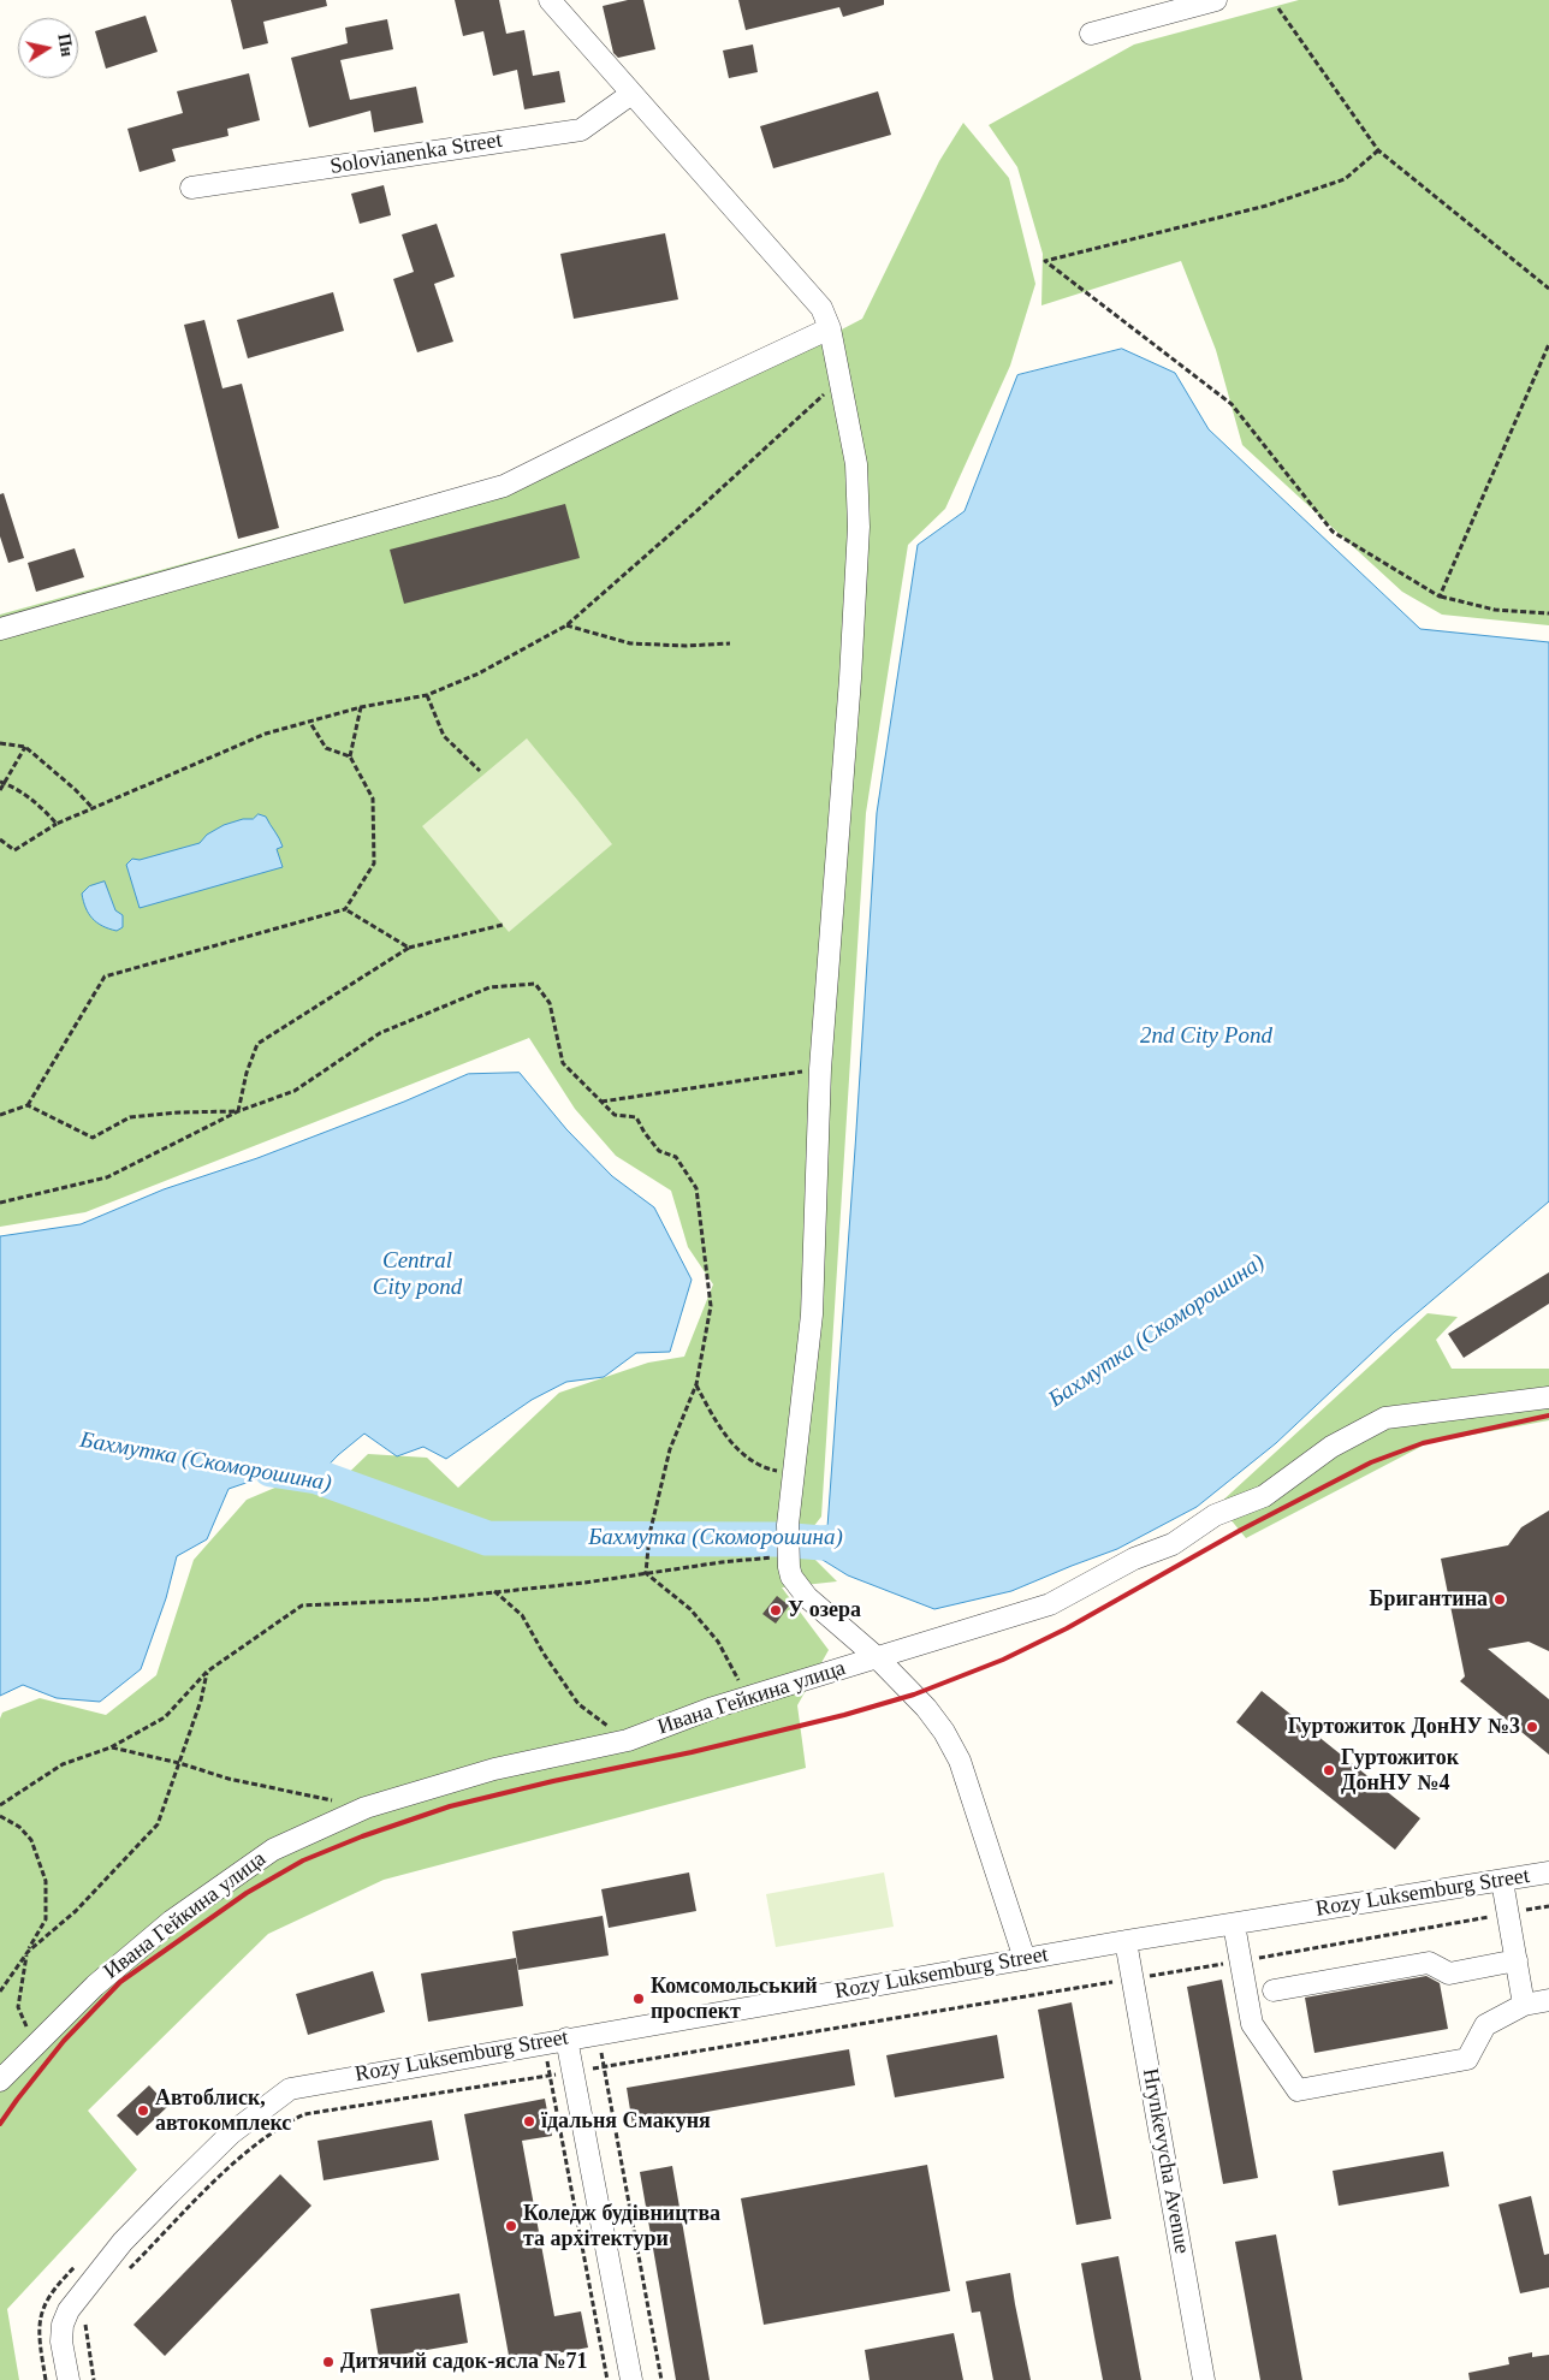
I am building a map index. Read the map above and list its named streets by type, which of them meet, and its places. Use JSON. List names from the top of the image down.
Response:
{
  "streets": {
    "street": [
      "Solovianenka Street",
      "Ивана Гейкина улица",
      "Rozy Luksemburg Street",
      "Hrynkevycha Avenue"
    ]
  },
  "crossings": [
    ["Rozy Luksemburg Street", "Hrynkevycha Avenue"]
  ],
  "water": ["2nd City Pond", "Central City pond", "Бахмутка (Скоморошина)"],
  "places": [
    "Бригантина",
    "У озера",
    "Гуртожиток ДонНУ №3",
    "Гуртожиток ДонНУ №4",
    "Комсомольський проспект",
    "Автоблиск, автокомплекс",
    "їдальня Смакуня",
    "Коледж будівництва та архітектури",
    "Дитячий садок-ясла №71"
  ],
  "north": "right"
}
